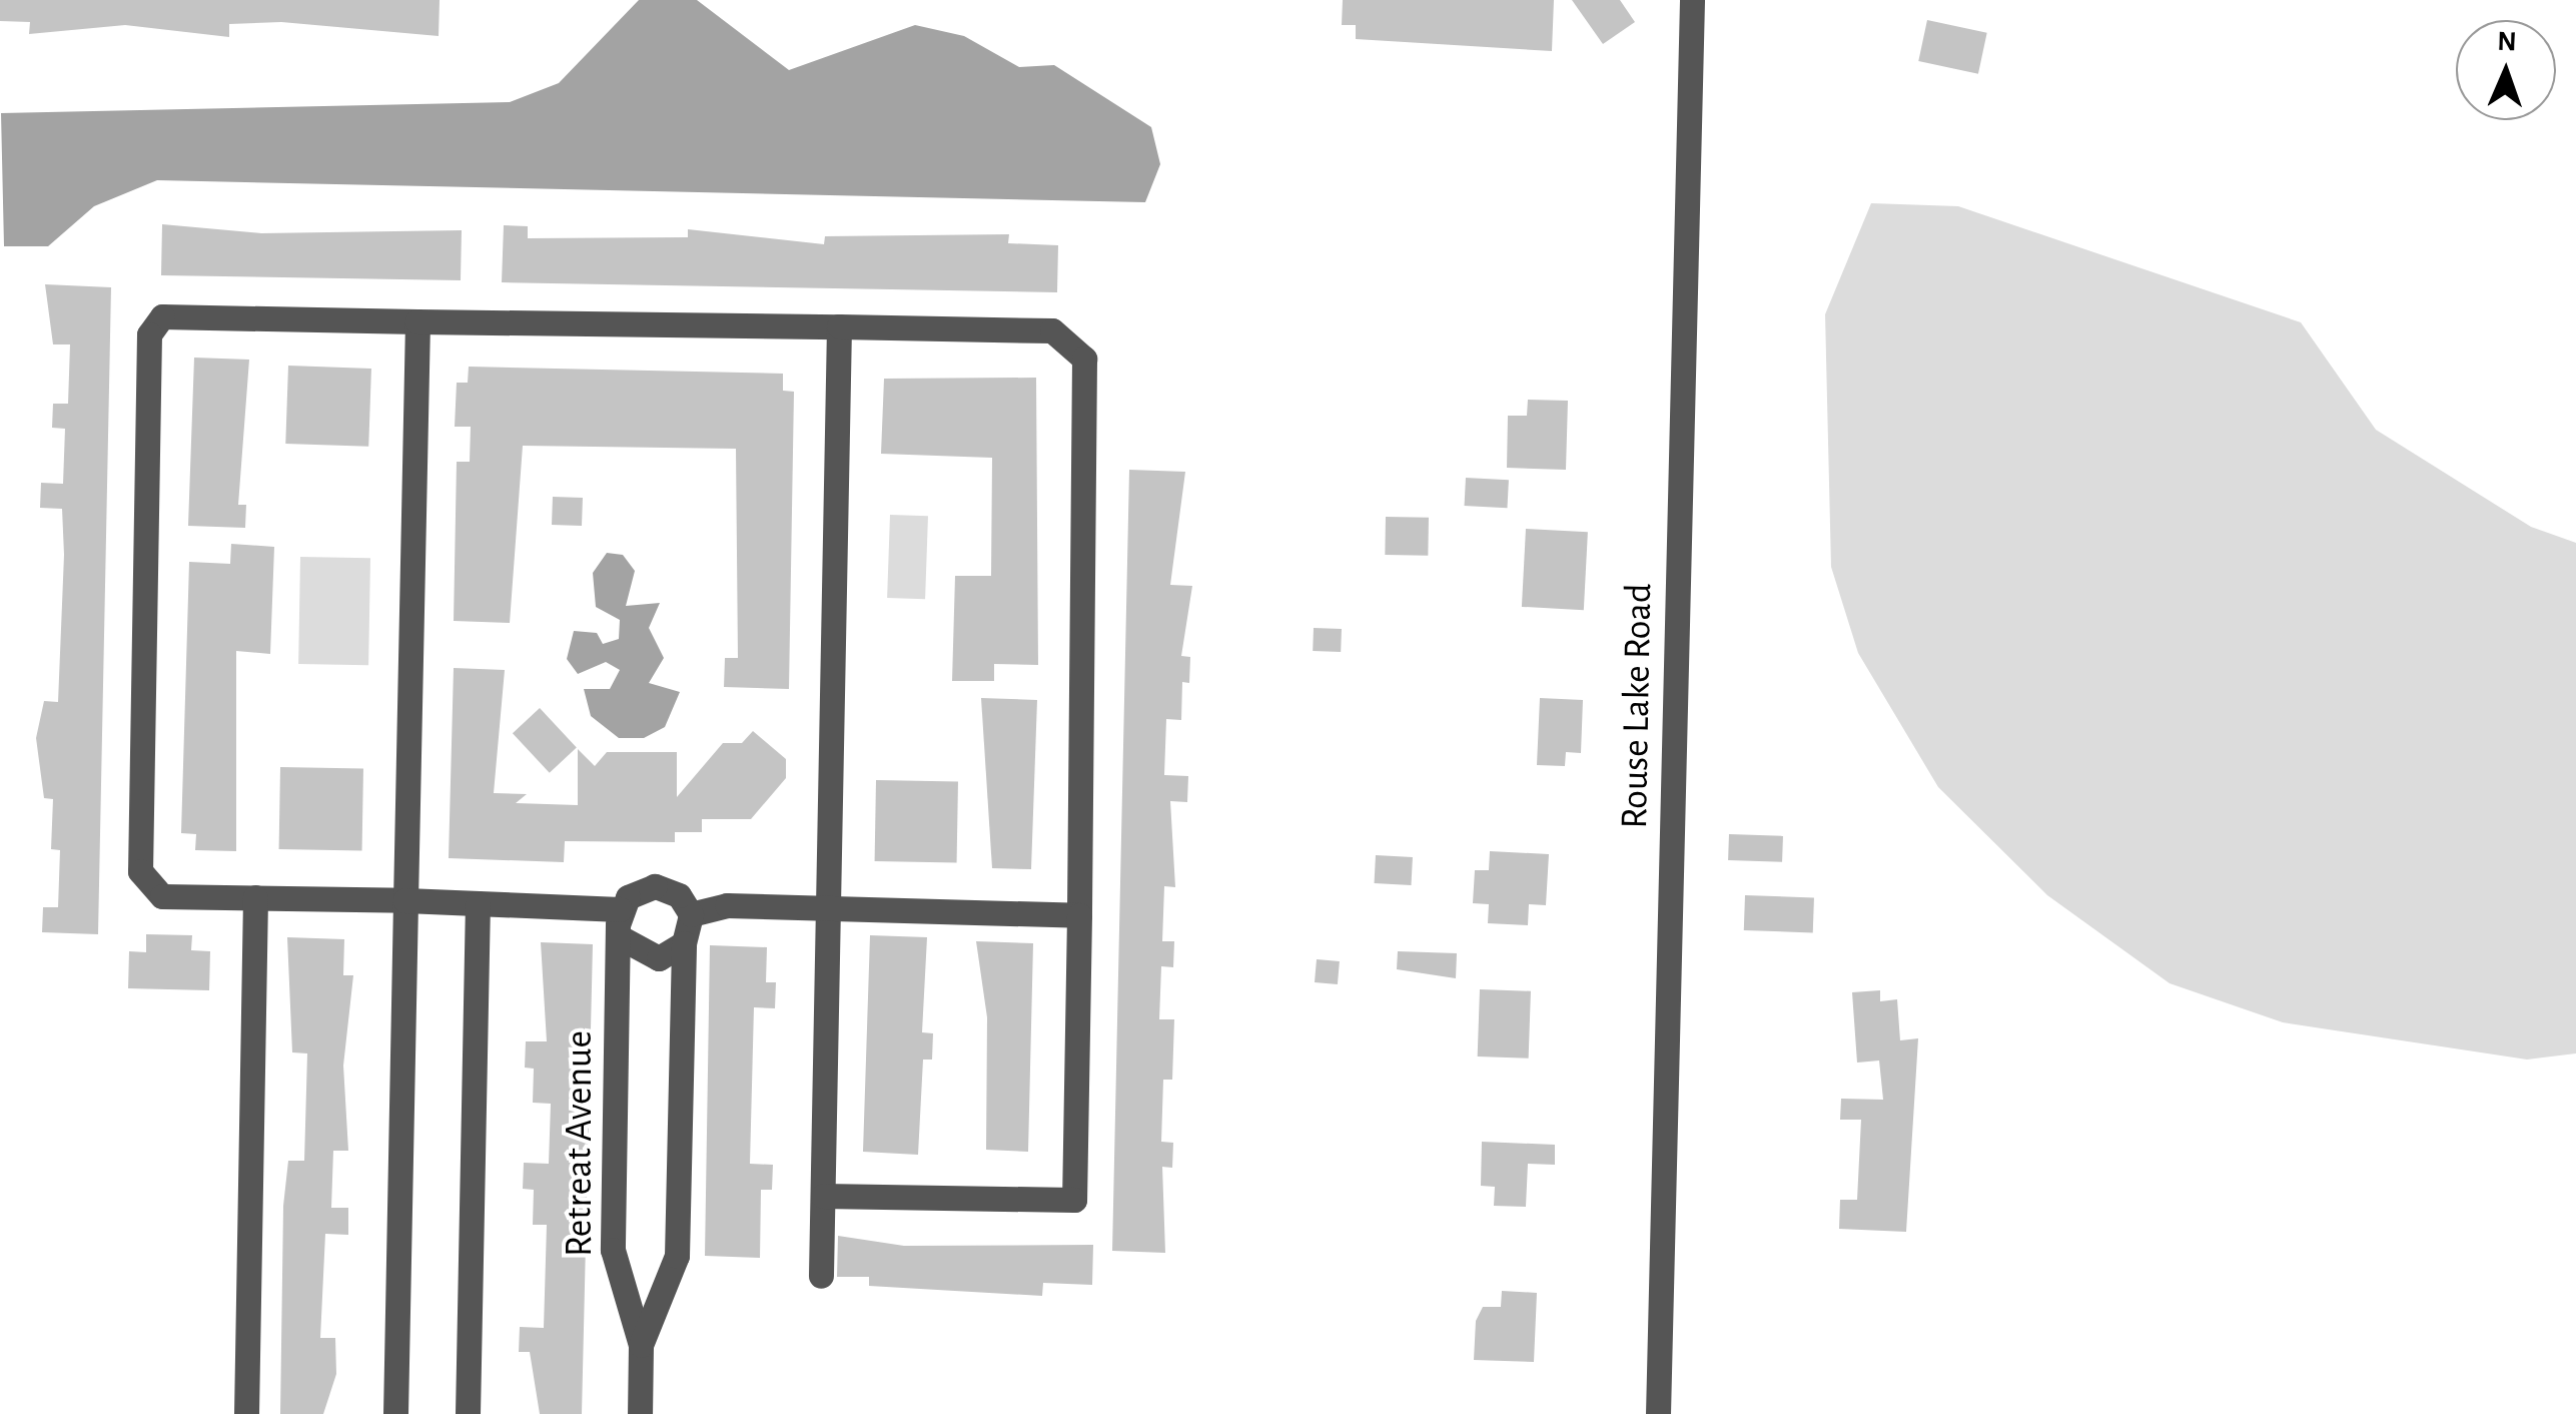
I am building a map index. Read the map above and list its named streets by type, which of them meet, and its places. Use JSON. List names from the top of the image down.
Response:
{
  "streets": {
    "street": ["Rouse Lake Road", "Retreat Avenue"]
  },
  "north": "top"
}
